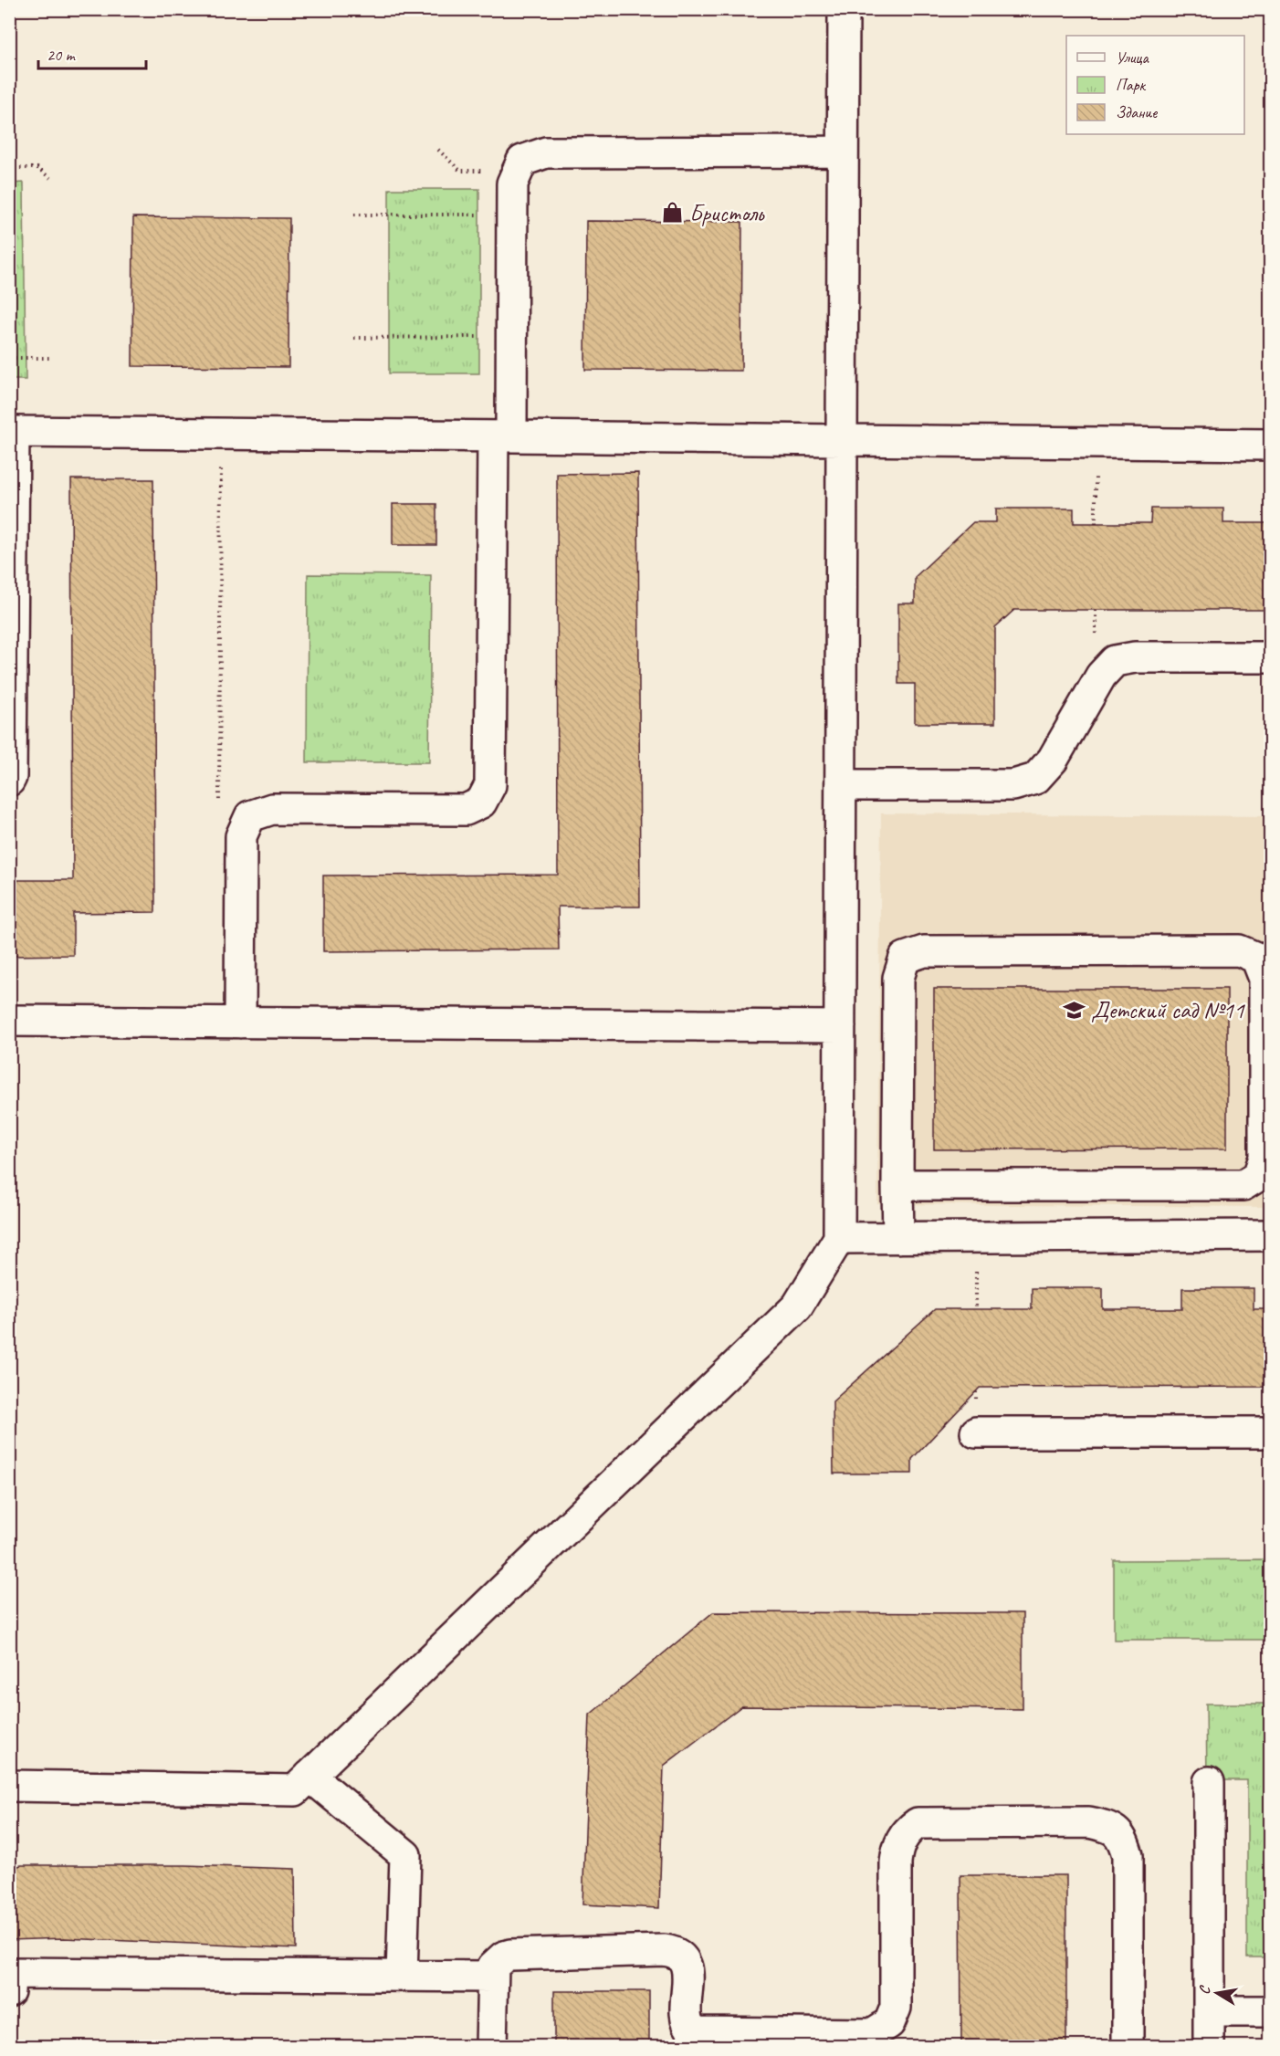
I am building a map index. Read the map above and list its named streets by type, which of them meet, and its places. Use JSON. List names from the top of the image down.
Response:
{
  "places": {
    "shop": ["Бристоль"],
    "school or university": ["Детский сад №11"]
  },
  "legend": ["Улица", "Парк", "Здание"],
  "scale_bar": "20 m",
  "north": "left"
}
